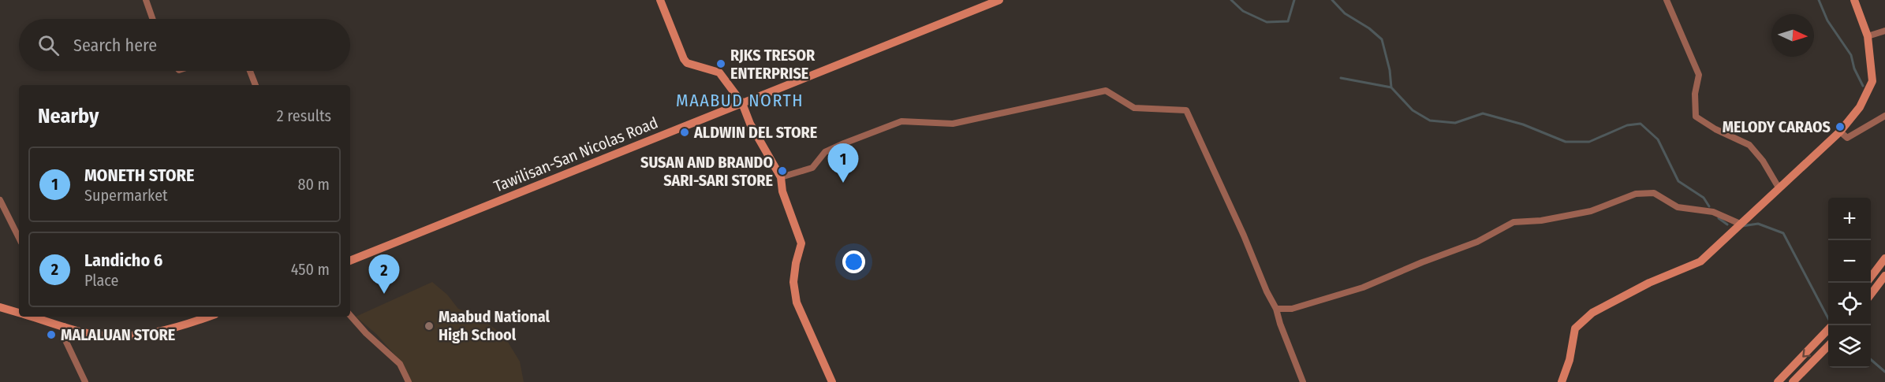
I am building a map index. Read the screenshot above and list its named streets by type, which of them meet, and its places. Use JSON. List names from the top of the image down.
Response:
{
  "streets": {
    "main road": ["Tawilisan-San Nicolas Road"]
  },
  "districts": ["MAABUD NORTH"],
  "places": [
    "RJKS TRESOR ENTERPRISE",
    "MELODY CARAOS",
    "ALDWIN DEL STORE",
    "SUSAN AND BRANDO SARI-SARI STORE",
    "Maabud National High School",
    "MALALUAN STORE"
  ],
  "north": "right",
  "page": {
    "search": "Search here",
    "heading": ["Nearby", "2 results"],
    "pins": ["1", "2"],
    "list": [
      {
        "mark": "1",
        "name": "MONETH STORE",
        "note": "Supermarket",
        "value": "80 m"
      },
      {
        "mark": "2",
        "name": "Landicho 6",
        "note": "Place",
        "value": "450 m"
      }
    ],
    "map_buttons": ["+", "−"]
  }
}
